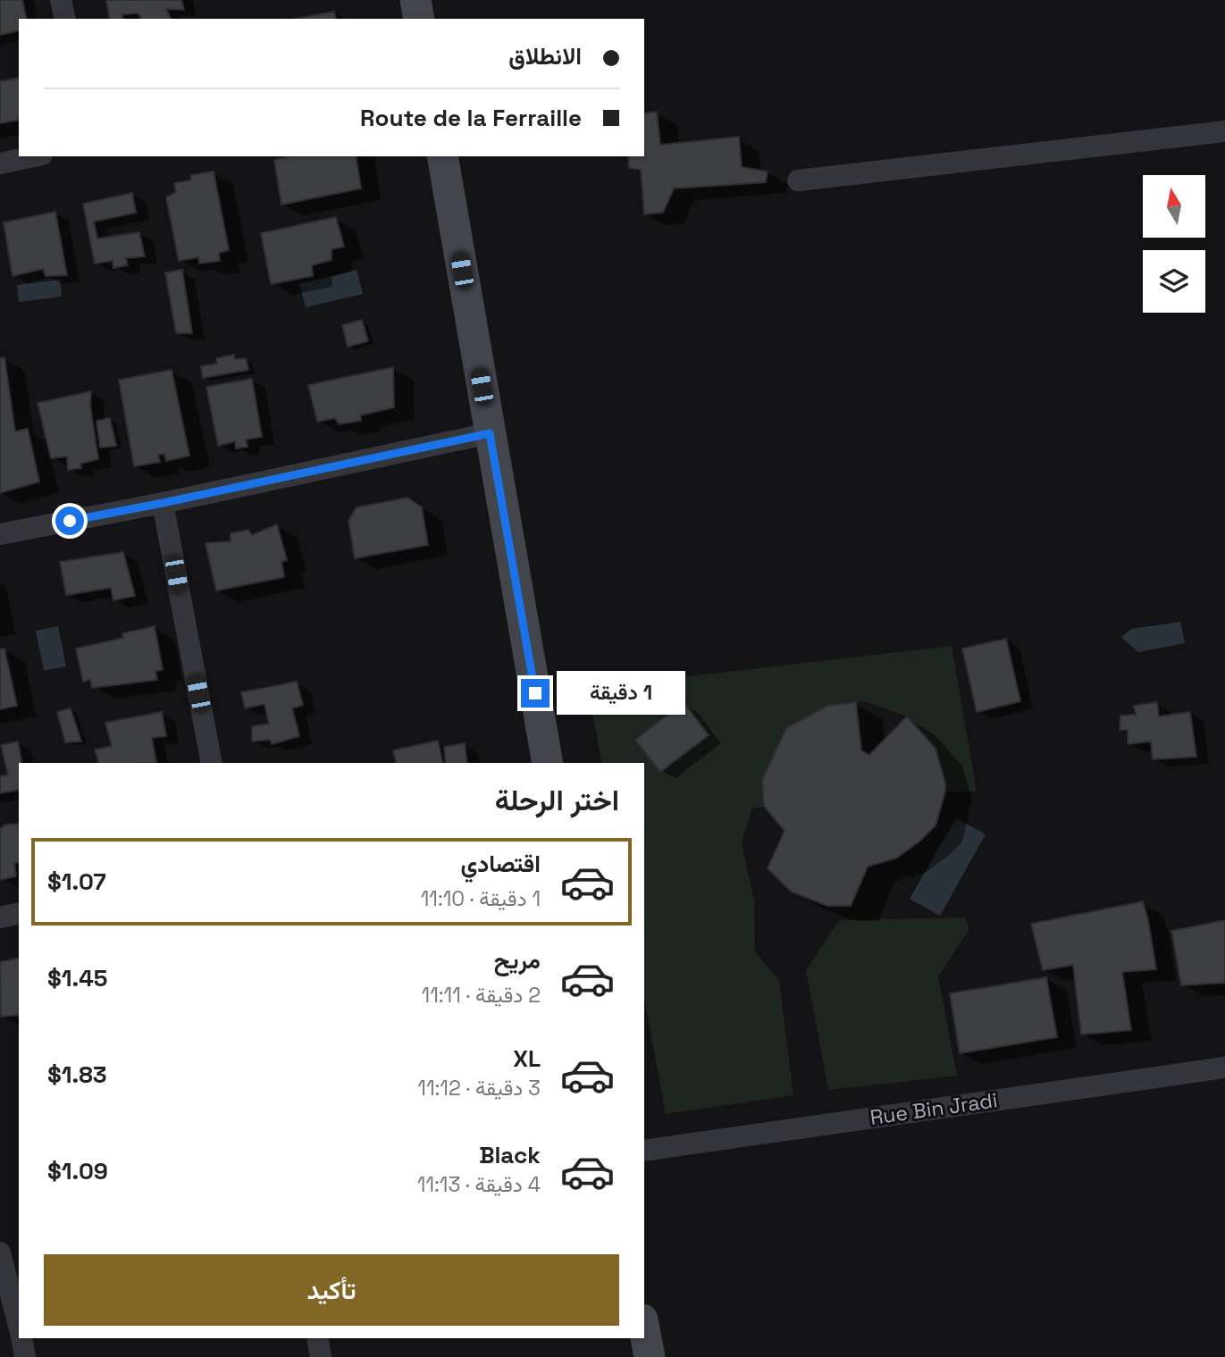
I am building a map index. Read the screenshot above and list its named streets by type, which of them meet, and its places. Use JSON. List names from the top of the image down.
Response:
{
  "streets": {
    "street": ["Rue Bin Jradi"]
  },
  "north": "top",
  "page": {
    "banner": ["الانطلاق", "Route de la Ferraille"],
    "bubble": "1 دقيقة",
    "heading": "اختر الرحلة",
    "list": [
      {
        "name": "اقتصادي",
        "note": "1 دقيقة · 11:10",
        "value": "$1.07"
      },
      {
        "name": "مريح",
        "note": "2 دقيقة · 11:11",
        "value": "$1.45"
      },
      {
        "name": "XL",
        "note": "3 دقيقة · 11:12",
        "value": "$1.83"
      },
      {
        "name": "Black",
        "note": "4 دقيقة · 11:13",
        "value": "$1.09"
      }
    ],
    "buttons": "تأكيد"
  }
}
